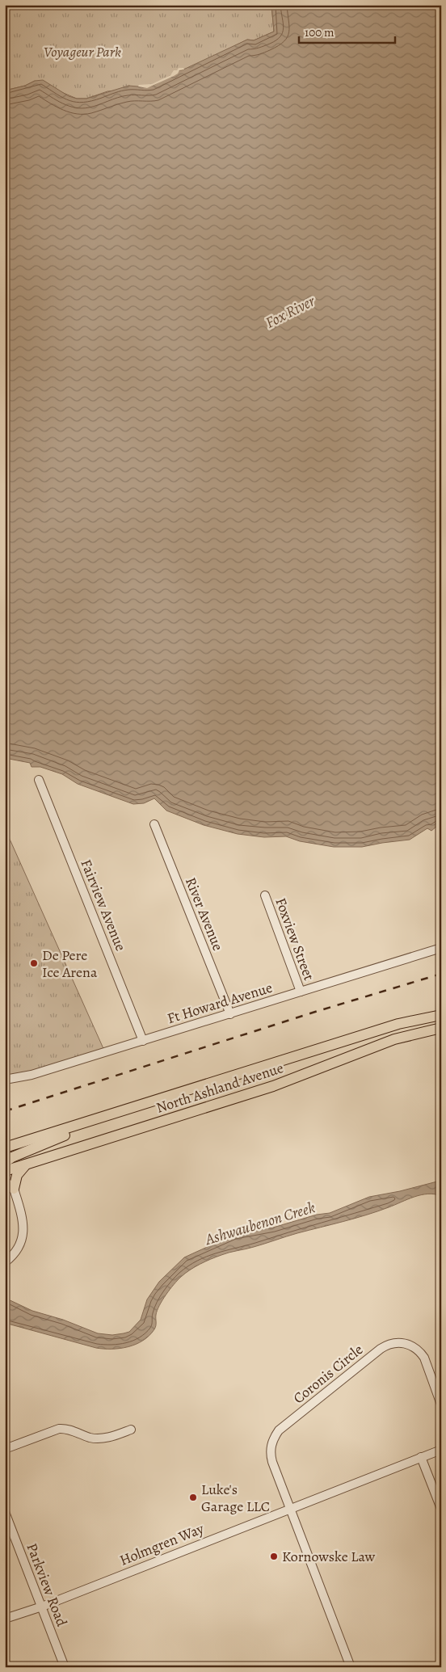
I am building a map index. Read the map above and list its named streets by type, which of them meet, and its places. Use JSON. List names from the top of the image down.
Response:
{
  "streets": {
    "main road": ["North Ashland Avenue"],
    "street": [
      "Fairview Avenue",
      "River Avenue",
      "Foxview Street",
      "Ft Howard Avenue",
      "Coronis Circle",
      "Holmgren Way",
      "Parkview Road"
    ]
  },
  "crossings": [
    ["Fairview Avenue", "Ft Howard Avenue"],
    ["River Avenue", "Ft Howard Avenue"],
    ["Foxview Street", "Ft Howard Avenue"],
    ["Coronis Circle", "Holmgren Way"],
    ["Holmgren Way", "Parkview Road"]
  ],
  "water": ["Fox River", "Ashwaubenon Creek"],
  "parks": ["Voyageur Park"],
  "places": ["De Pere Ice Arena", "Luke's Garage LLC", "Kornowske Law"],
  "scale_bar": "100 m"
}
